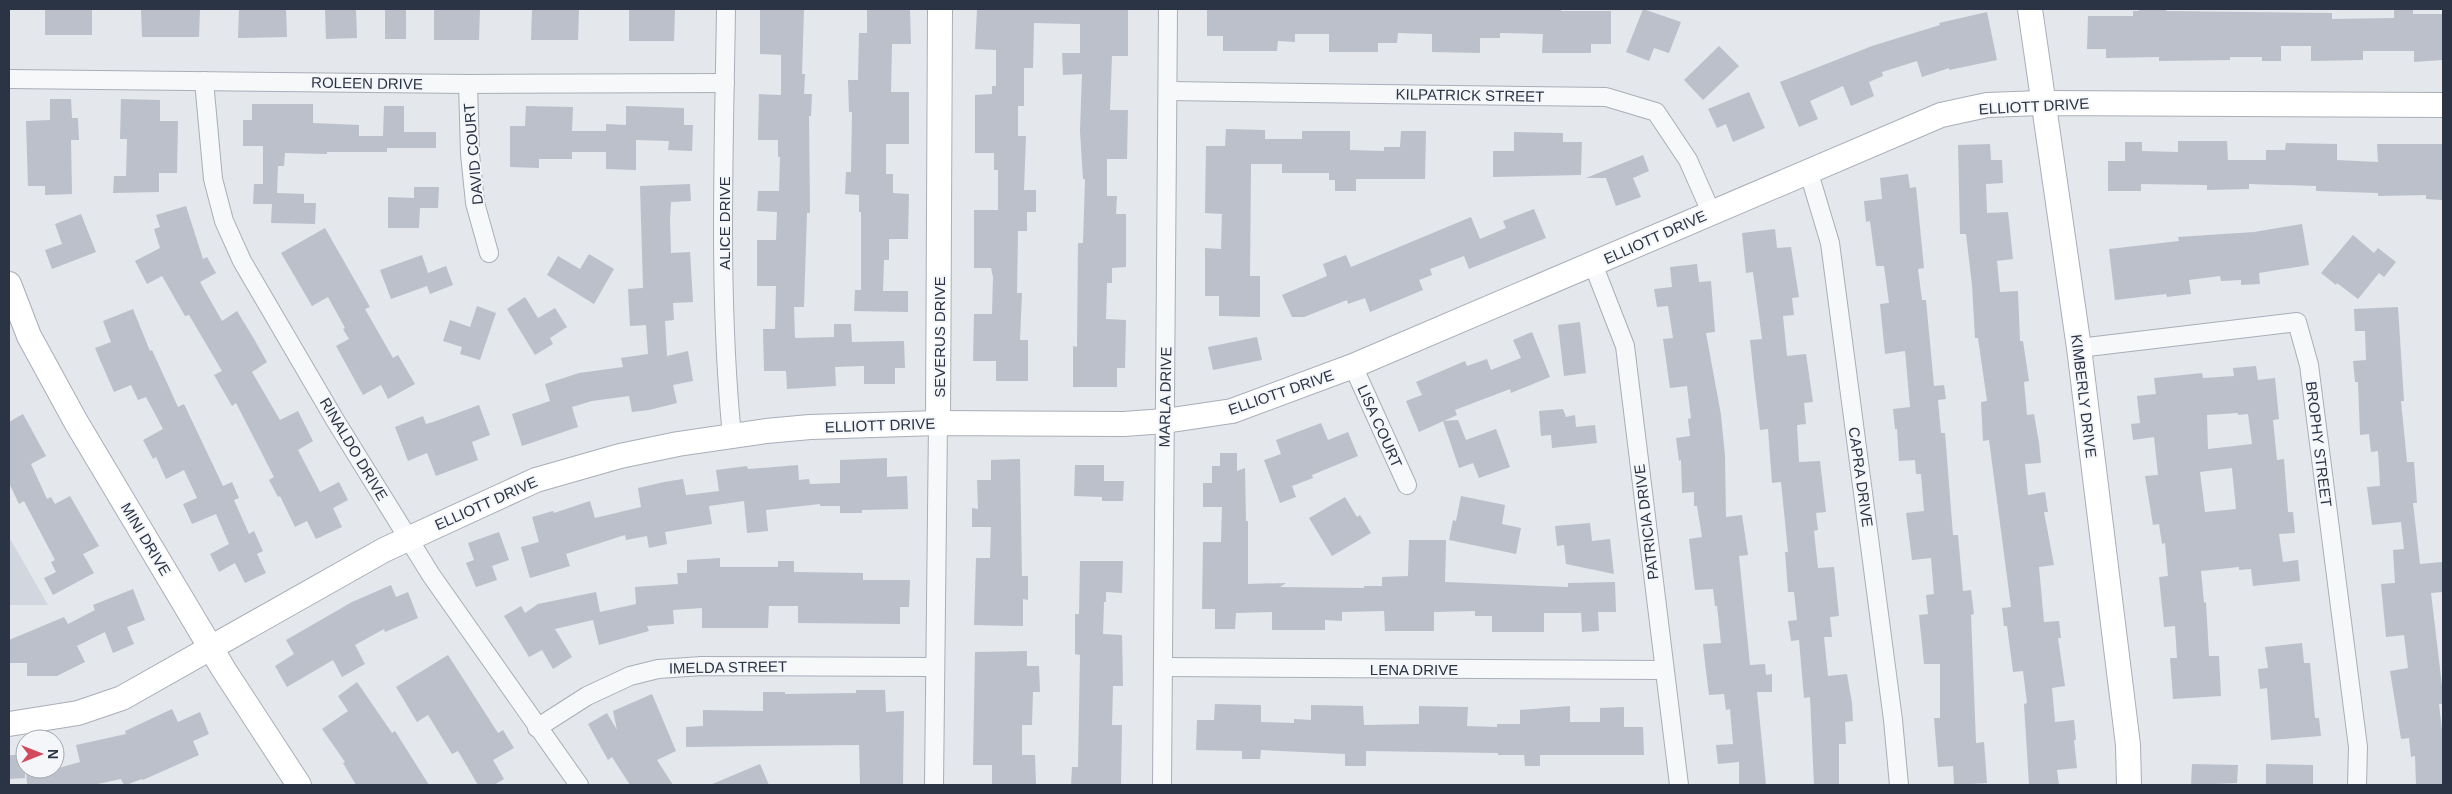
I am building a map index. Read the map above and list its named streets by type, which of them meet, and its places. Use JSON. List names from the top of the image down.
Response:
{
  "streets": {
    "street": [
      "ROLEEN DRIVE",
      "KILPATRICK STREET",
      "ELLIOTT DRIVE",
      "DAVID COURT",
      "ALICE DRIVE",
      "SEVERUS DRIVE",
      "KIMBERLY DRIVE",
      "MARLA DRIVE",
      "LISA COURT",
      "BROPHY STREET",
      "RINALDO DRIVE",
      "CAPRA DRIVE",
      "PATRICIA DRIVE",
      "MINI DRIVE",
      "IMELDA STREET",
      "LENA DRIVE"
    ]
  },
  "crossings": [
    ["ROLEEN DRIVE", "DAVID COURT"],
    ["ROLEEN DRIVE", "ALICE DRIVE"],
    ["ROLEEN DRIVE", "RINALDO DRIVE"],
    ["KILPATRICK STREET", "ELLIOTT DRIVE"],
    ["KILPATRICK STREET", "MARLA DRIVE"],
    ["ELLIOTT DRIVE", "ALICE DRIVE"],
    ["ELLIOTT DRIVE", "SEVERUS DRIVE"],
    ["ELLIOTT DRIVE", "KIMBERLY DRIVE"],
    ["ELLIOTT DRIVE", "MARLA DRIVE"],
    ["ELLIOTT DRIVE", "LISA COURT"],
    ["ELLIOTT DRIVE", "RINALDO DRIVE"],
    ["ELLIOTT DRIVE", "CAPRA DRIVE"],
    ["ELLIOTT DRIVE", "PATRICIA DRIVE"],
    ["ELLIOTT DRIVE", "MINI DRIVE"],
    ["SEVERUS DRIVE", "IMELDA STREET"],
    ["KIMBERLY DRIVE", "BROPHY STREET"],
    ["MARLA DRIVE", "LENA DRIVE"],
    ["RINALDO DRIVE", "IMELDA STREET"],
    ["PATRICIA DRIVE", "LENA DRIVE"]
  ],
  "north": "right"
}
